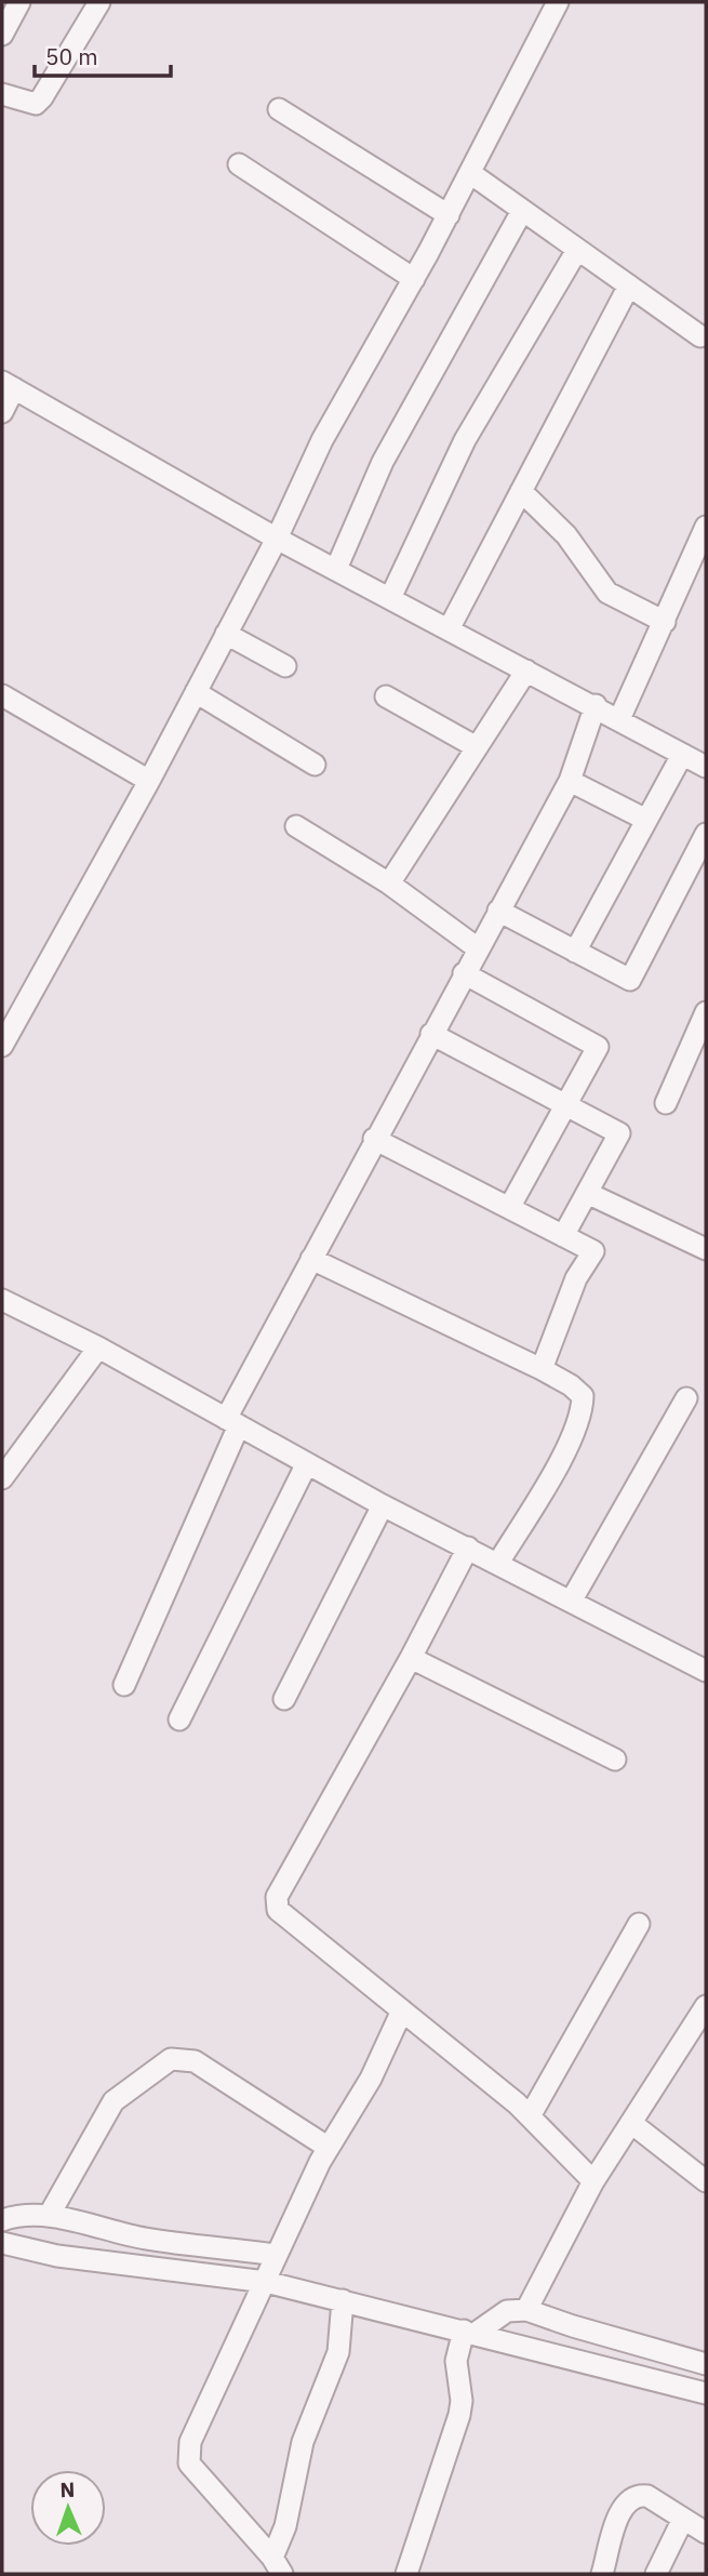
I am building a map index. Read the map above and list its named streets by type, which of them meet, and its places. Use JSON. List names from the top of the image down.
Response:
{
  "scale_bar": "50 m",
  "north": "top"
}
